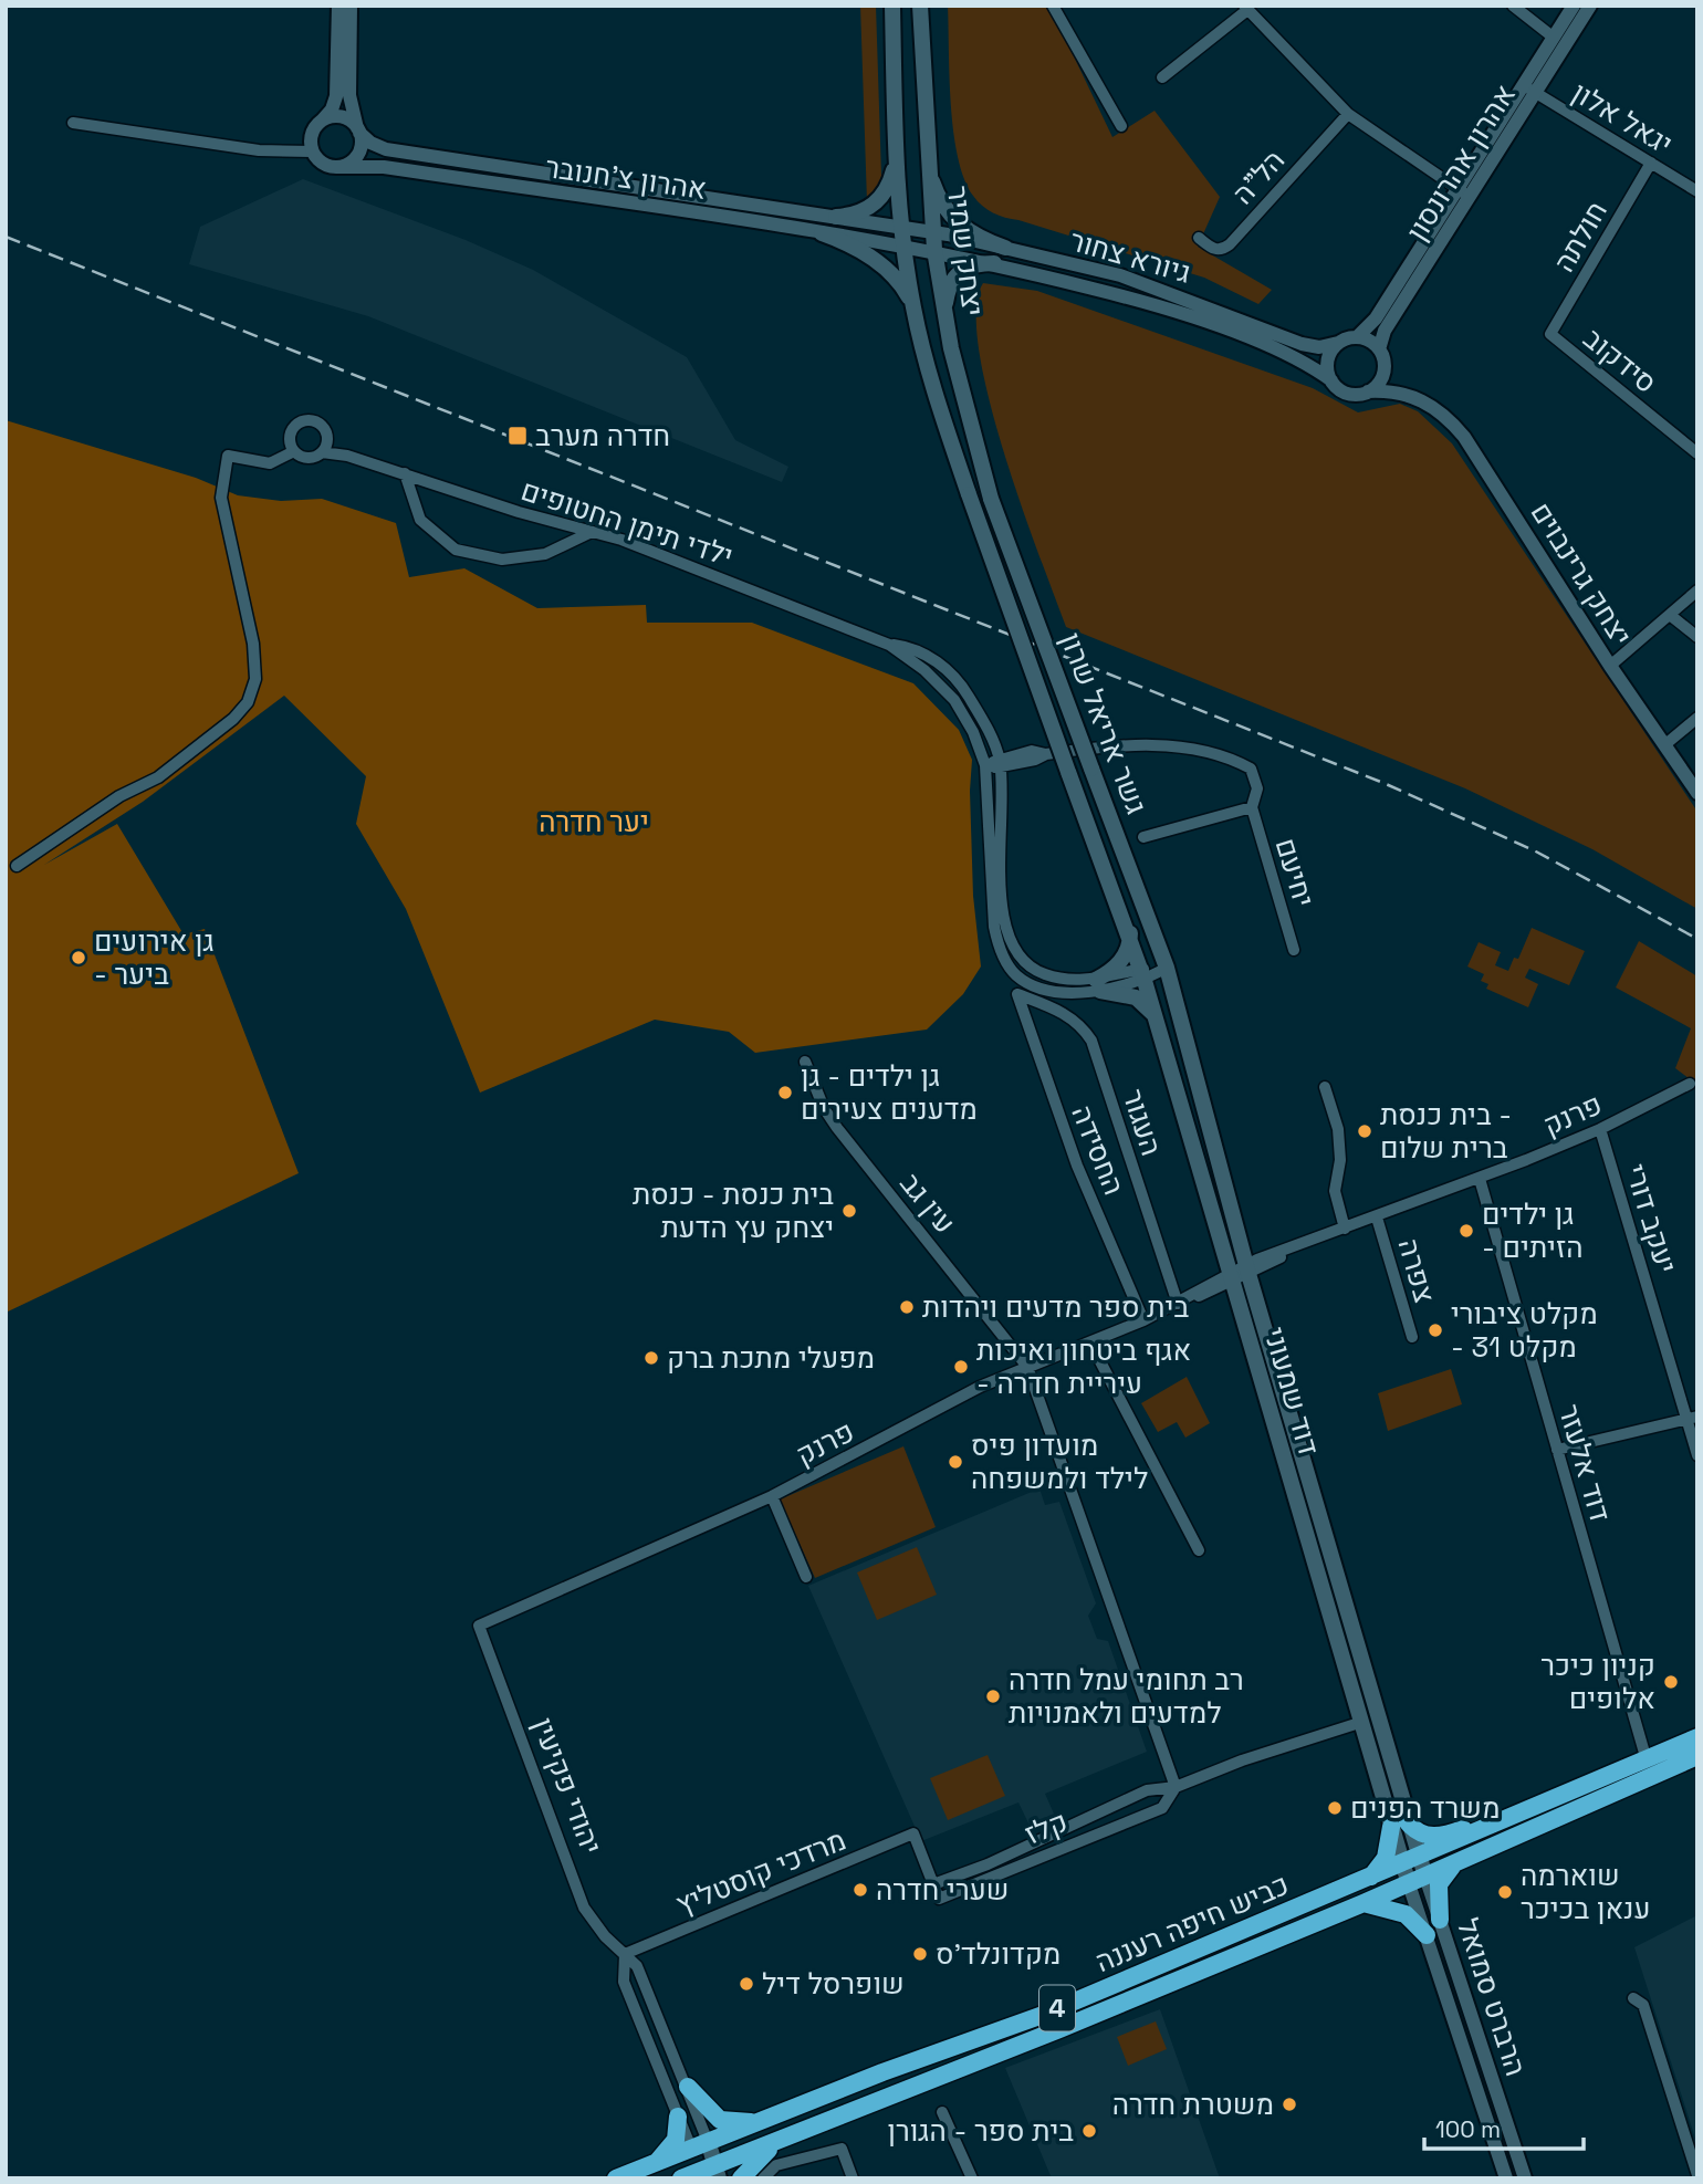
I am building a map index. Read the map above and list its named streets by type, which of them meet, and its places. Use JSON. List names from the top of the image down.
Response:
{
  "streets": {
    "highway": ["כביש חיפה רעננה", "4"],
    "main road": [
      "יצחק שמיר",
      "גשר אריאל שרון",
      "דוד שמעוני",
      "יהודי פקיעין"
    ],
    "street": [
      "יגאל אלון",
      "אהרון אהרונסון",
      "הל\"ה",
      "אהרון צ'חנובר",
      "חולתה",
      "גיורא צחור",
      "סידקוב",
      "ילדי תימן החטופים",
      "יצחק גרינבוים",
      "יחיעם",
      "פרנק",
      "העגור",
      "החסידה",
      "עין גב",
      "יעקב דורי",
      "צפרה",
      "דוד אלעזר",
      "קלז",
      "מרדכי קוסטליץ",
      "הרברט סמואל"
    ]
  },
  "crossings": [
    ["יגאל אלון", "אהרון אהרונסון"],
    ["יגאל אלון", "חולתה"],
    ["אהרון אהרונסון", "גיורא צחור"],
    ["אהרון אהרונסון", "יצחק גרינבוים"],
    ["אהרון צ'חנובר", "יצחק שמיר"],
    ["אהרון צ'חנובר", "גיורא צחור"],
    ["חולתה", "סידקוב"],
    ["יצחק שמיר", "גיורא צחור"],
    ["יצחק שמיר", "גשר אריאל שרון"],
    ["גיורא צחור", "יצחק גרינבוים"],
    ["ילדי תימן החטופים", "גשר אריאל שרון"],
    ["ילדי תימן החטופים", "יחיעם"],
    ["ילדי תימן החטופים", "דוד שמעוני"],
    ["גשר אריאל שרון", "דוד שמעוני"],
    ["פרנק", "העגור"],
    ["פרנק", "החסידה"],
    ["פרנק", "עין גב"],
    ["פרנק", "יעקב דורי"],
    ["פרנק", "צפרה"],
    ["פרנק", "דוד שמעוני"],
    ["פרנק", "דוד אלעזר"],
    ["פרנק", "יהודי פקיעין"],
    ["העגור", "החסידה"],
    ["עין גב", "קלז"],
    ["דוד שמעוני", "קלז"],
    ["דוד שמעוני", "כביש חיפה רעננה"],
    ["דוד שמעוני", "הרברט סמואל"],
    ["דוד אלעזר", "כביש חיפה רעננה"],
    ["יהודי פקיעין", "מרדכי קוסטליץ"],
    ["יהודי פקיעין", "כביש חיפה רעננה"],
    ["קלז", "מרדכי קוסטליץ"],
    ["כביש חיפה רעננה", "הרברט סמואל"]
  ],
  "parks": ["יער חדרה"],
  "places": {
    "transit": ["חדרה מערב"],
    "other": [
      "גן אירועים - ביער",
      "גן ילדים - גן מדענים צעירים",
      "בית כנסת - ברית שלום",
      "בית כנסת - כנסת יצחק עץ הדעת",
      "גן ילדים - הזיתים",
      "בית ספר מדעים ויהדות",
      "מקלט ציבורי - מקלט 31",
      "מפעלי מתכת ברק",
      "אגף ביטחון ואיכות - עיריית חדרה",
      "מועדון פיס לילד ולמשפחה",
      "קניון כיכר אלופים",
      "רב תחומי עמל חדרה למדעים ולאמנויות",
      "משרד הפנים",
      "שערי חדרה",
      "שוארמה ענאן בכיכר",
      "מקדונלד'ס",
      "שופרסל דיל",
      "משטרת חדרה",
      "בית ספר - הגורן"
    ]
  },
  "scale_bar": "100 m"
}
